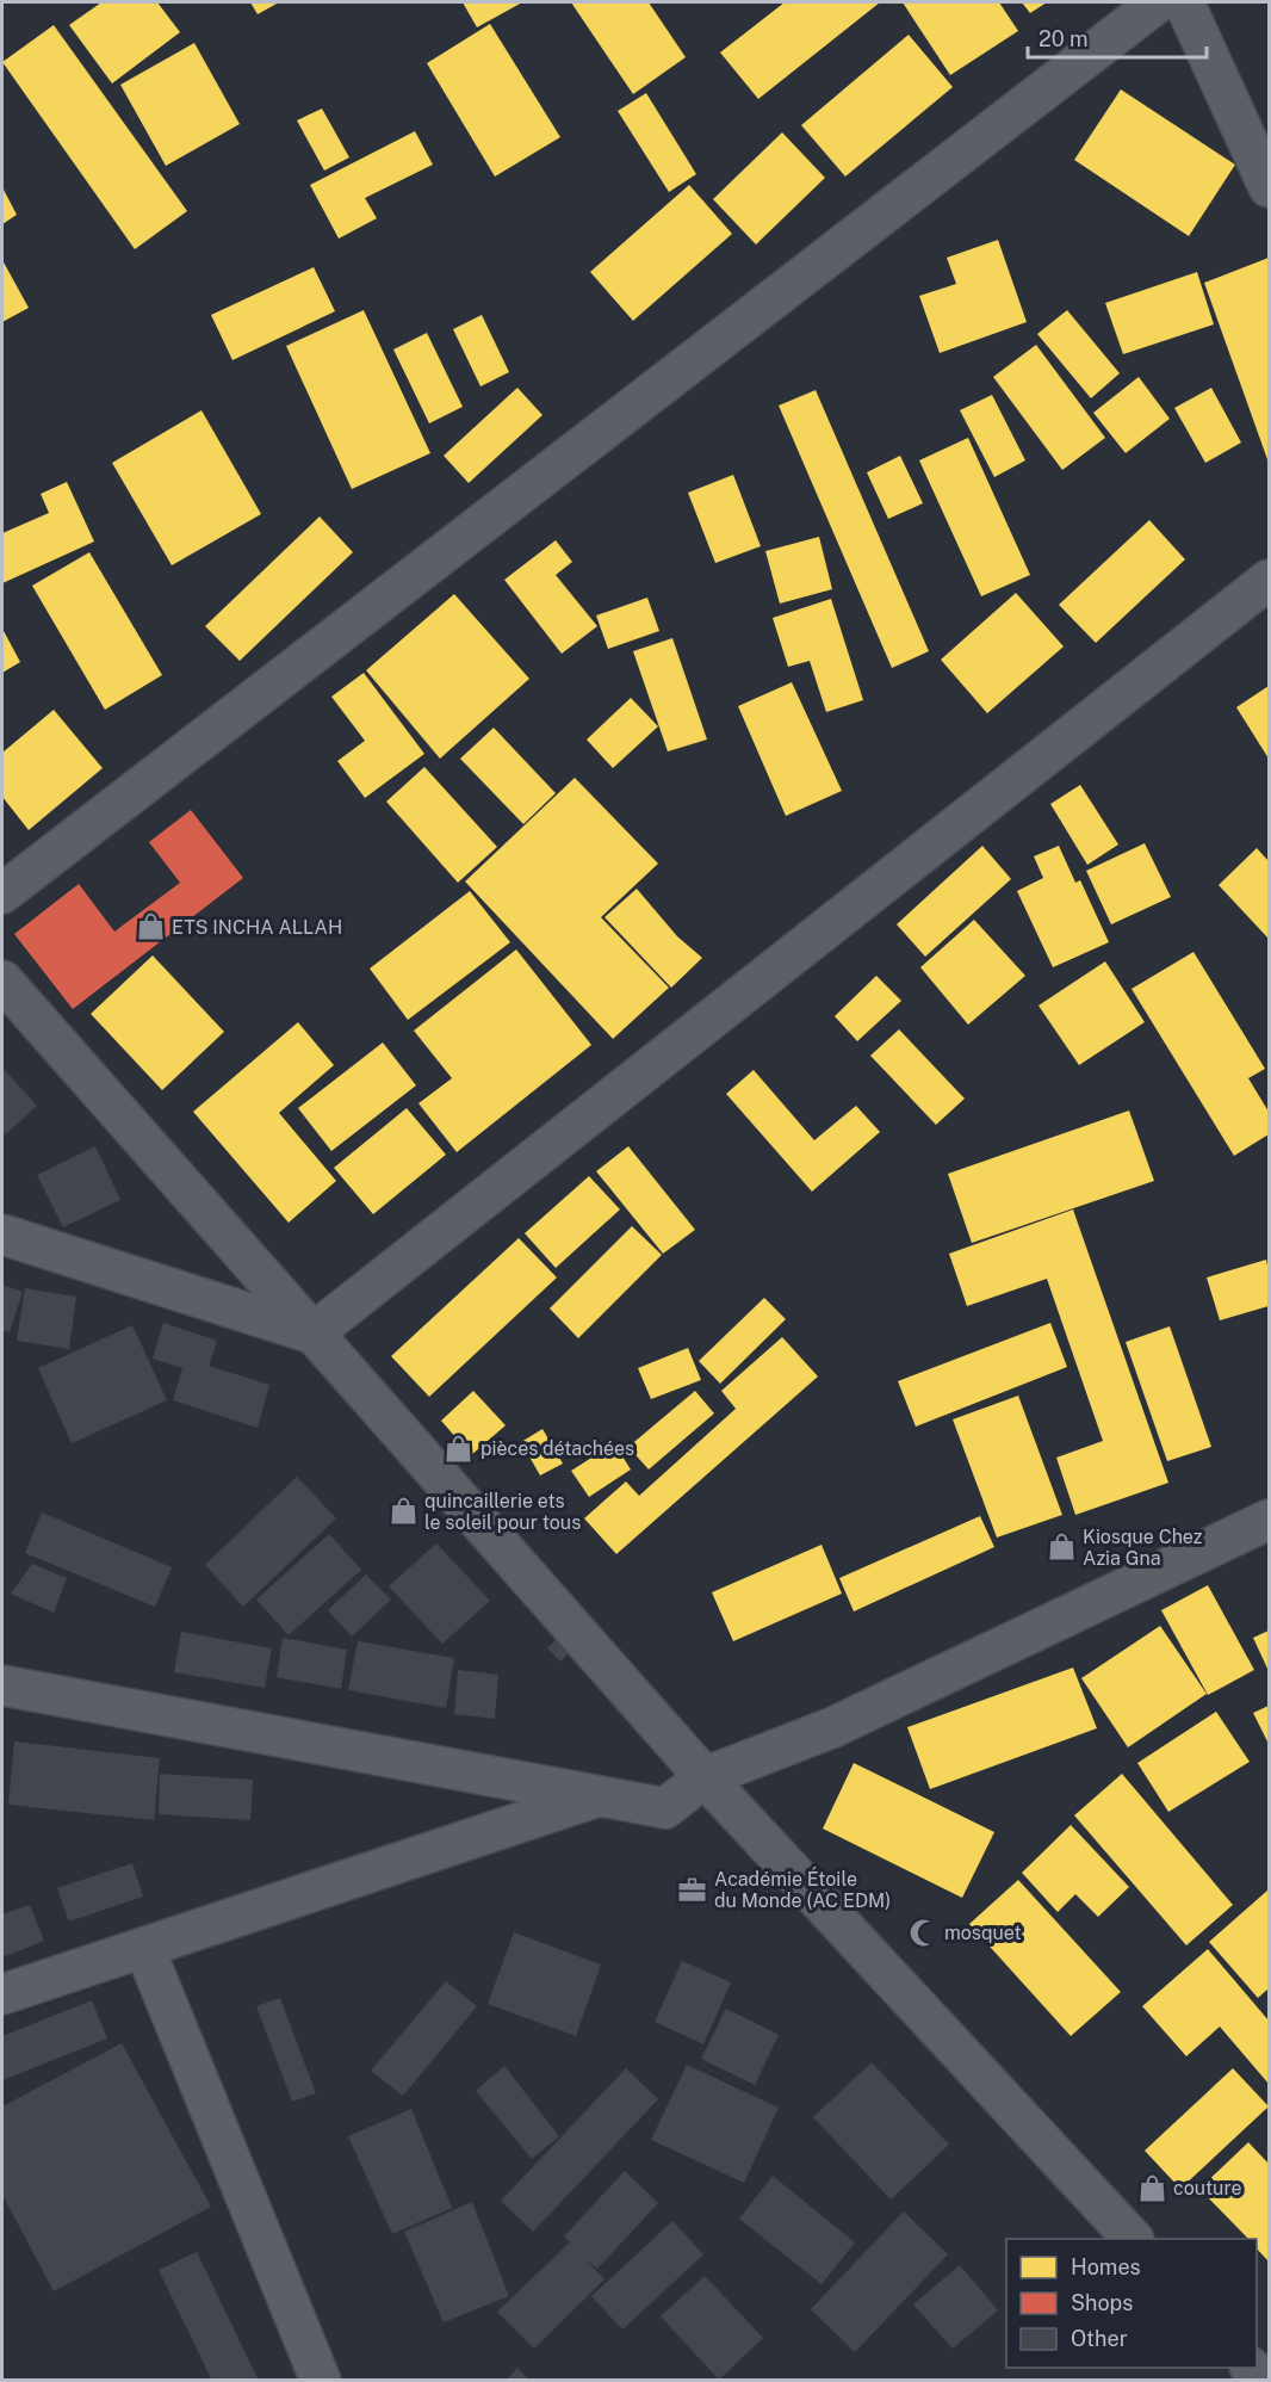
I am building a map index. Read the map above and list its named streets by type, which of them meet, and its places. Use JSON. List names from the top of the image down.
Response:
{
  "places": {
    "shop": [
      "ETS INCHA ALLAH",
      "pièces détachées",
      "quincaillerie ets le soleil pour tous",
      "Kiosque Chez Azia Gna",
      "couture"
    ],
    "office": ["Académie Étoile du Monde (AC EDM)"],
    "mosque": ["mosquet"]
  },
  "legend": ["Homes", "Shops", "Other"],
  "scale_bar": "20 m"
}
